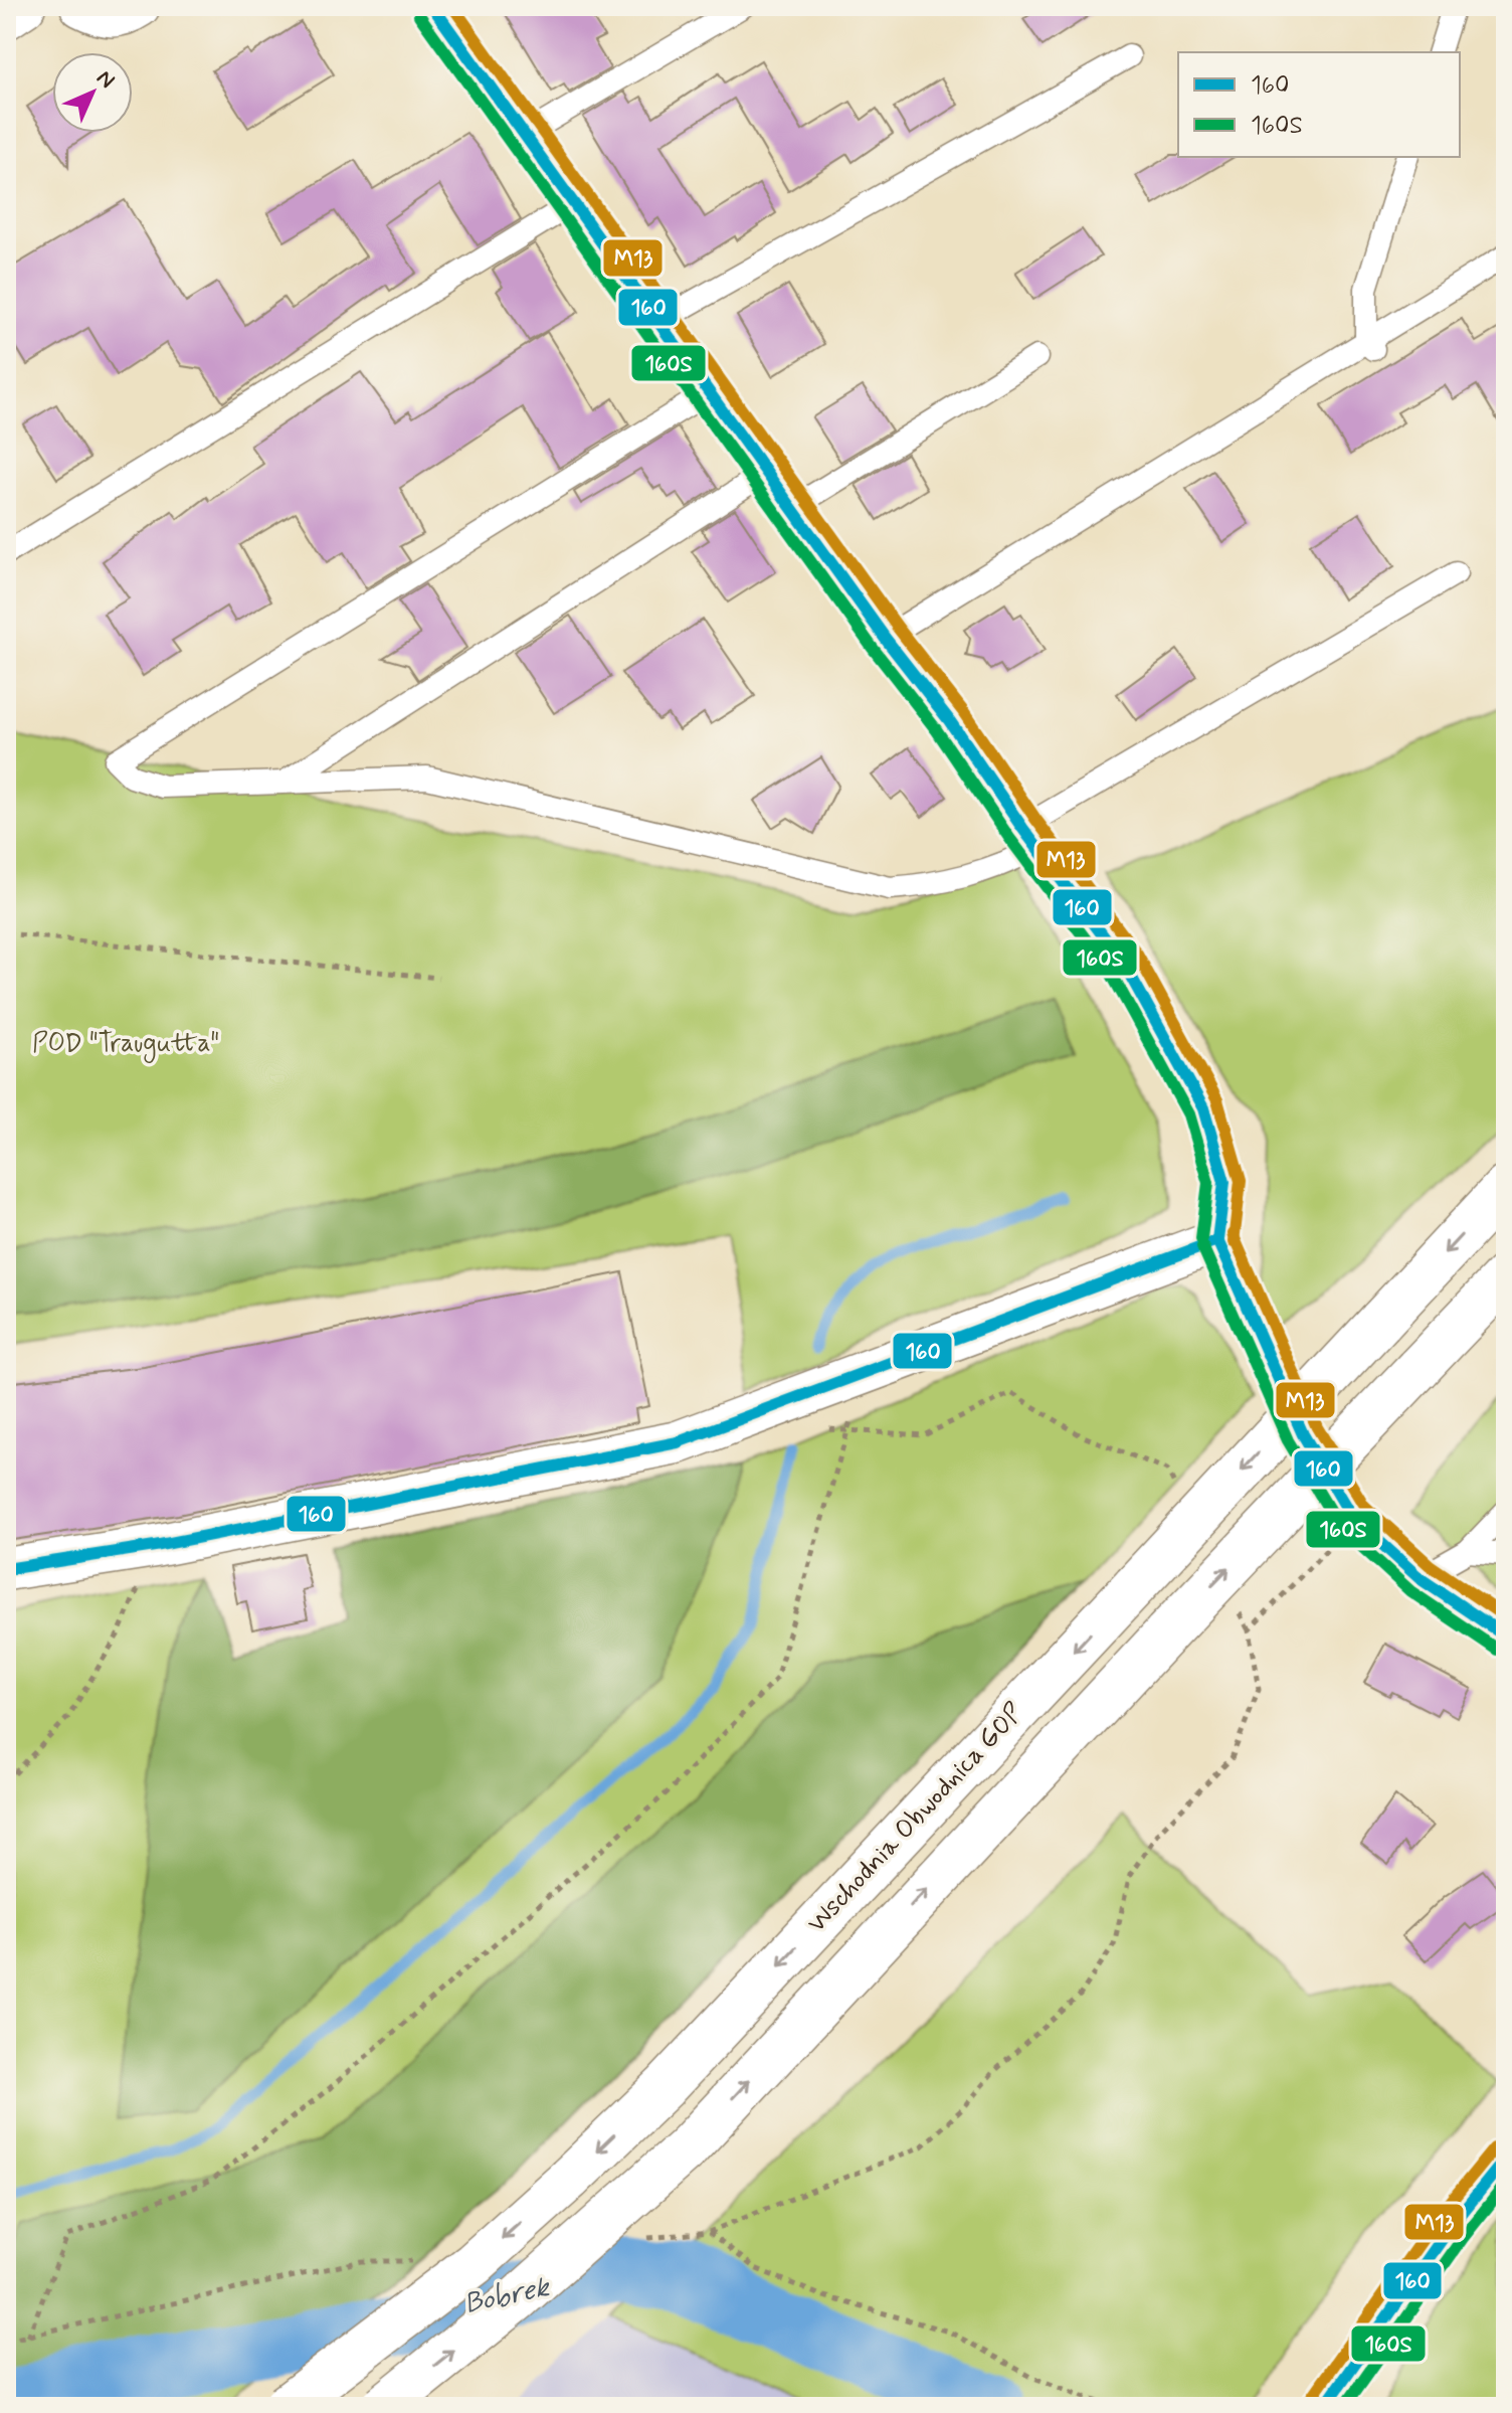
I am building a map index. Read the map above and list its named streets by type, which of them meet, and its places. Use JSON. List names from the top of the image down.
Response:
{
  "streets": {
    "highway": ["Wschodnia Obwodnica GOP"]
  },
  "water": ["Bobrek"],
  "parks": ["POD \"Traugutta\""],
  "lines": ["transit line 160", "transit line M13", "transit line 160S"],
  "legend": ["160", "160S"],
  "north": "top right"
}
